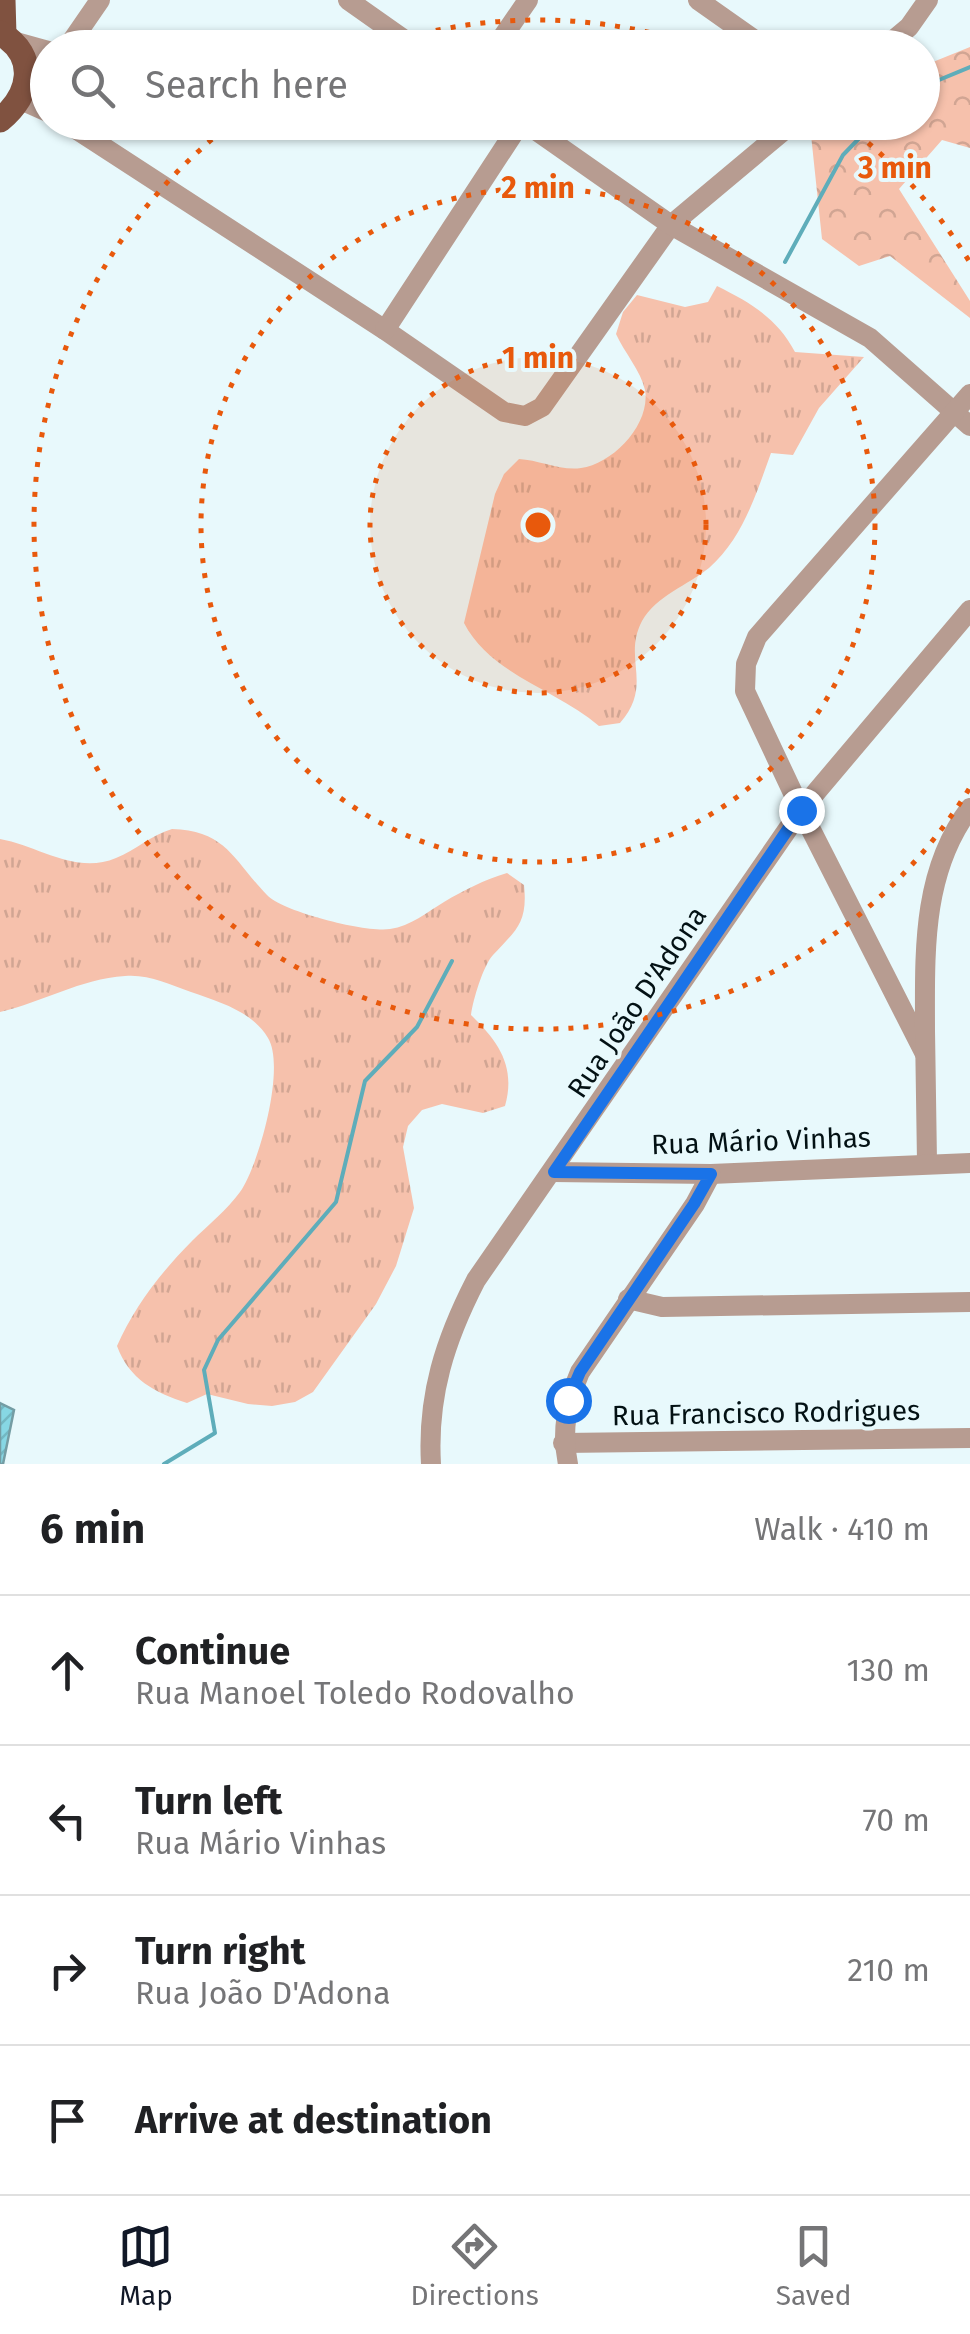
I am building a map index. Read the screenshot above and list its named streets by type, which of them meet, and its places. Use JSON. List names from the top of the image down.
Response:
{
  "streets": {
    "street": ["Rua João D'Adona", "Rua Mário Vinhas", "Rua Francisco Rodrigues"]
  },
  "crossings": [
    ["Rua João D'Adona", "Rua Mário Vinhas"]
  ],
  "page": {
    "search": "Search here",
    "heading": ["6 min", "Walk · 410 m"],
    "list": [
      ["Continue", "Rua Manoel Toledo Rodovalho", "130 m"],
      ["Turn left", "Rua Mário Vinhas", "70 m"],
      ["Turn right", "Rua João D'Adona", "210 m"],
      "Arrive at destination"
    ],
    "nav": ["Map", "Directions", "Saved"]
  },
  "rings": ["3 min", "2 min", "1 min"]
}
